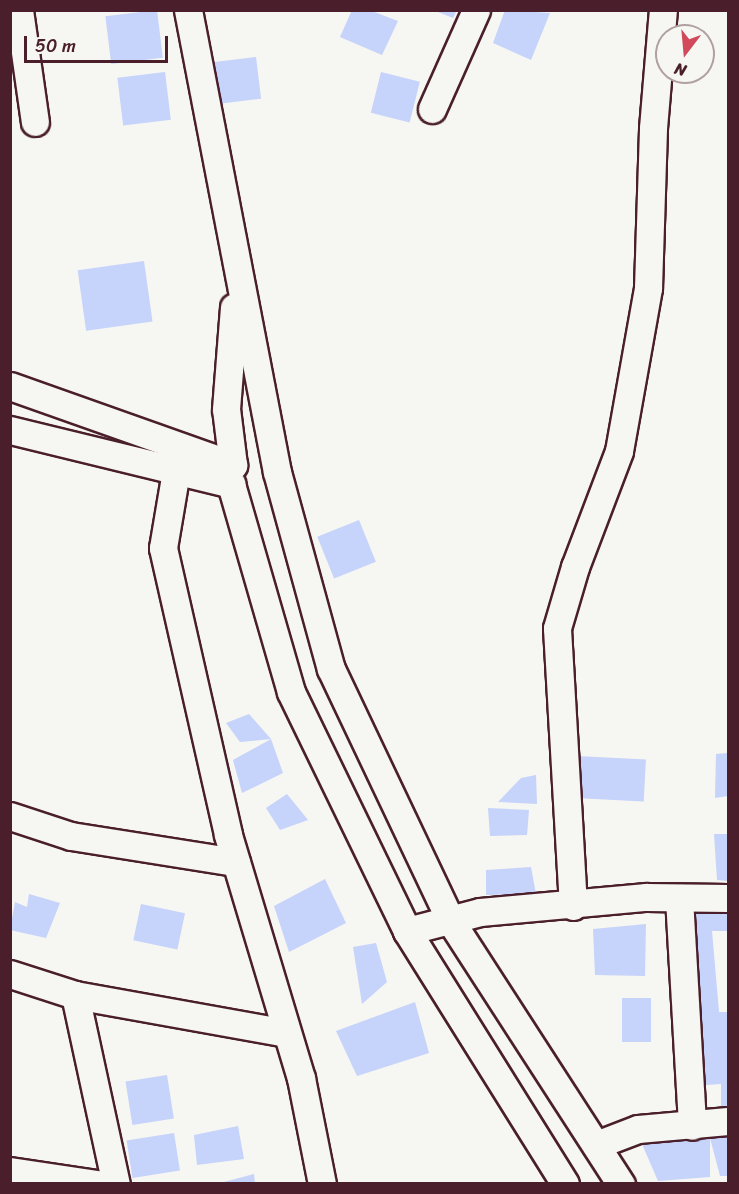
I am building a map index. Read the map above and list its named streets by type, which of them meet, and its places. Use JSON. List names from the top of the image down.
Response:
{
  "scale_bar": "50 m",
  "north": "bottom"
}
